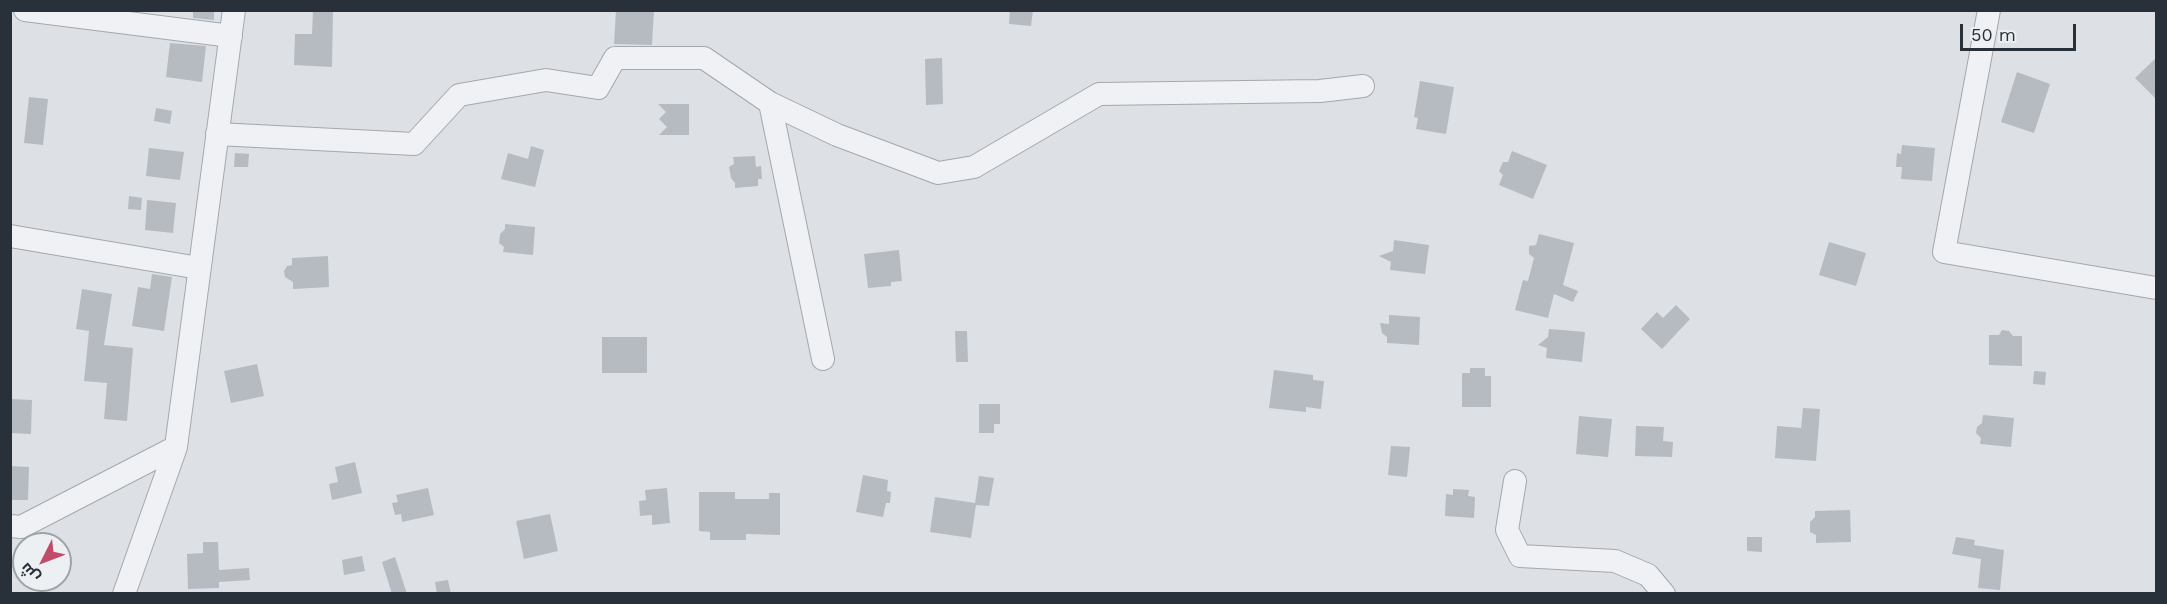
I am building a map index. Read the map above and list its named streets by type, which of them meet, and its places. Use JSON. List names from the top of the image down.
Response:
{
  "scale_bar": "50 m",
  "north": "bottom left"
}
